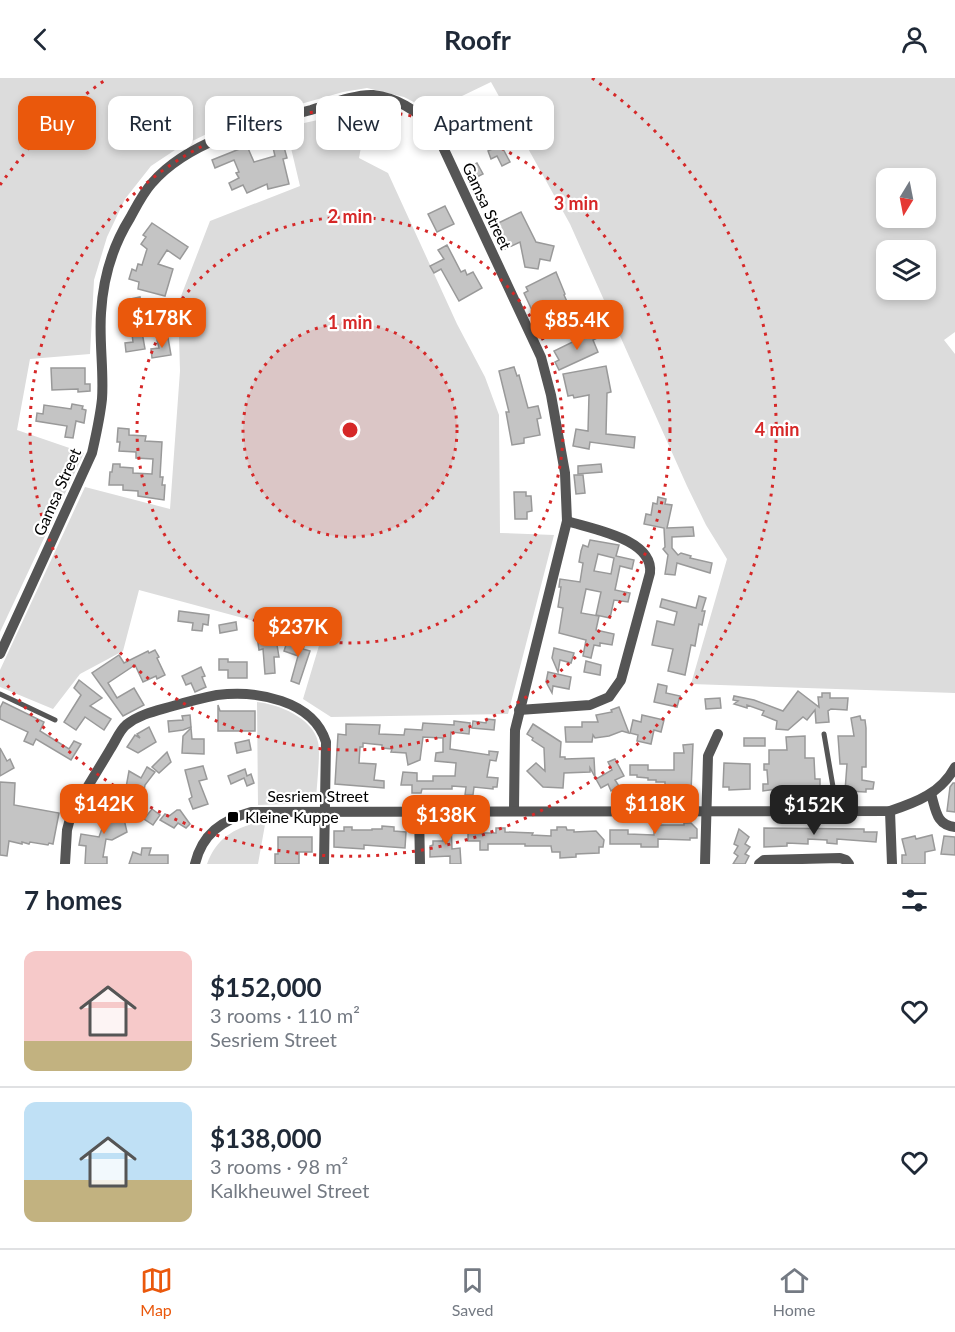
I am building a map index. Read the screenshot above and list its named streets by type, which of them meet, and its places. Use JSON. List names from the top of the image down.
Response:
{
  "streets": {
    "street": ["Gamsa Street", "Sesriem Street"]
  },
  "crossings": [
    ["Gamsa Street", "Sesriem Street"]
  ],
  "places": {
    "transit": ["Kleine Kuppe"]
  },
  "north": "bottom",
  "page": {
    "header": "Roofr",
    "chip": [
      "Buy",
      "Rent",
      "Filters",
      "New",
      "Apartment"
    ],
    "price": [
      "$178K",
      "$85.4K",
      "$237K",
      "$142K",
      "$118K",
      "$152K",
      "$138K"
    ],
    "heading": "7 homes",
    "list": [
      {
        "name": "$152,000",
        "note": "3 rooms · 110 m² · Sesriem Street"
      },
      {
        "name": "$138,000",
        "note": "3 rooms · 98 m² · Kalkheuwel Street"
      }
    ],
    "tabs": ["Map", "Saved", "Home"]
  },
  "rings": [
    "3 min",
    "2 min",
    "1 min",
    "4 min"
  ]
}
